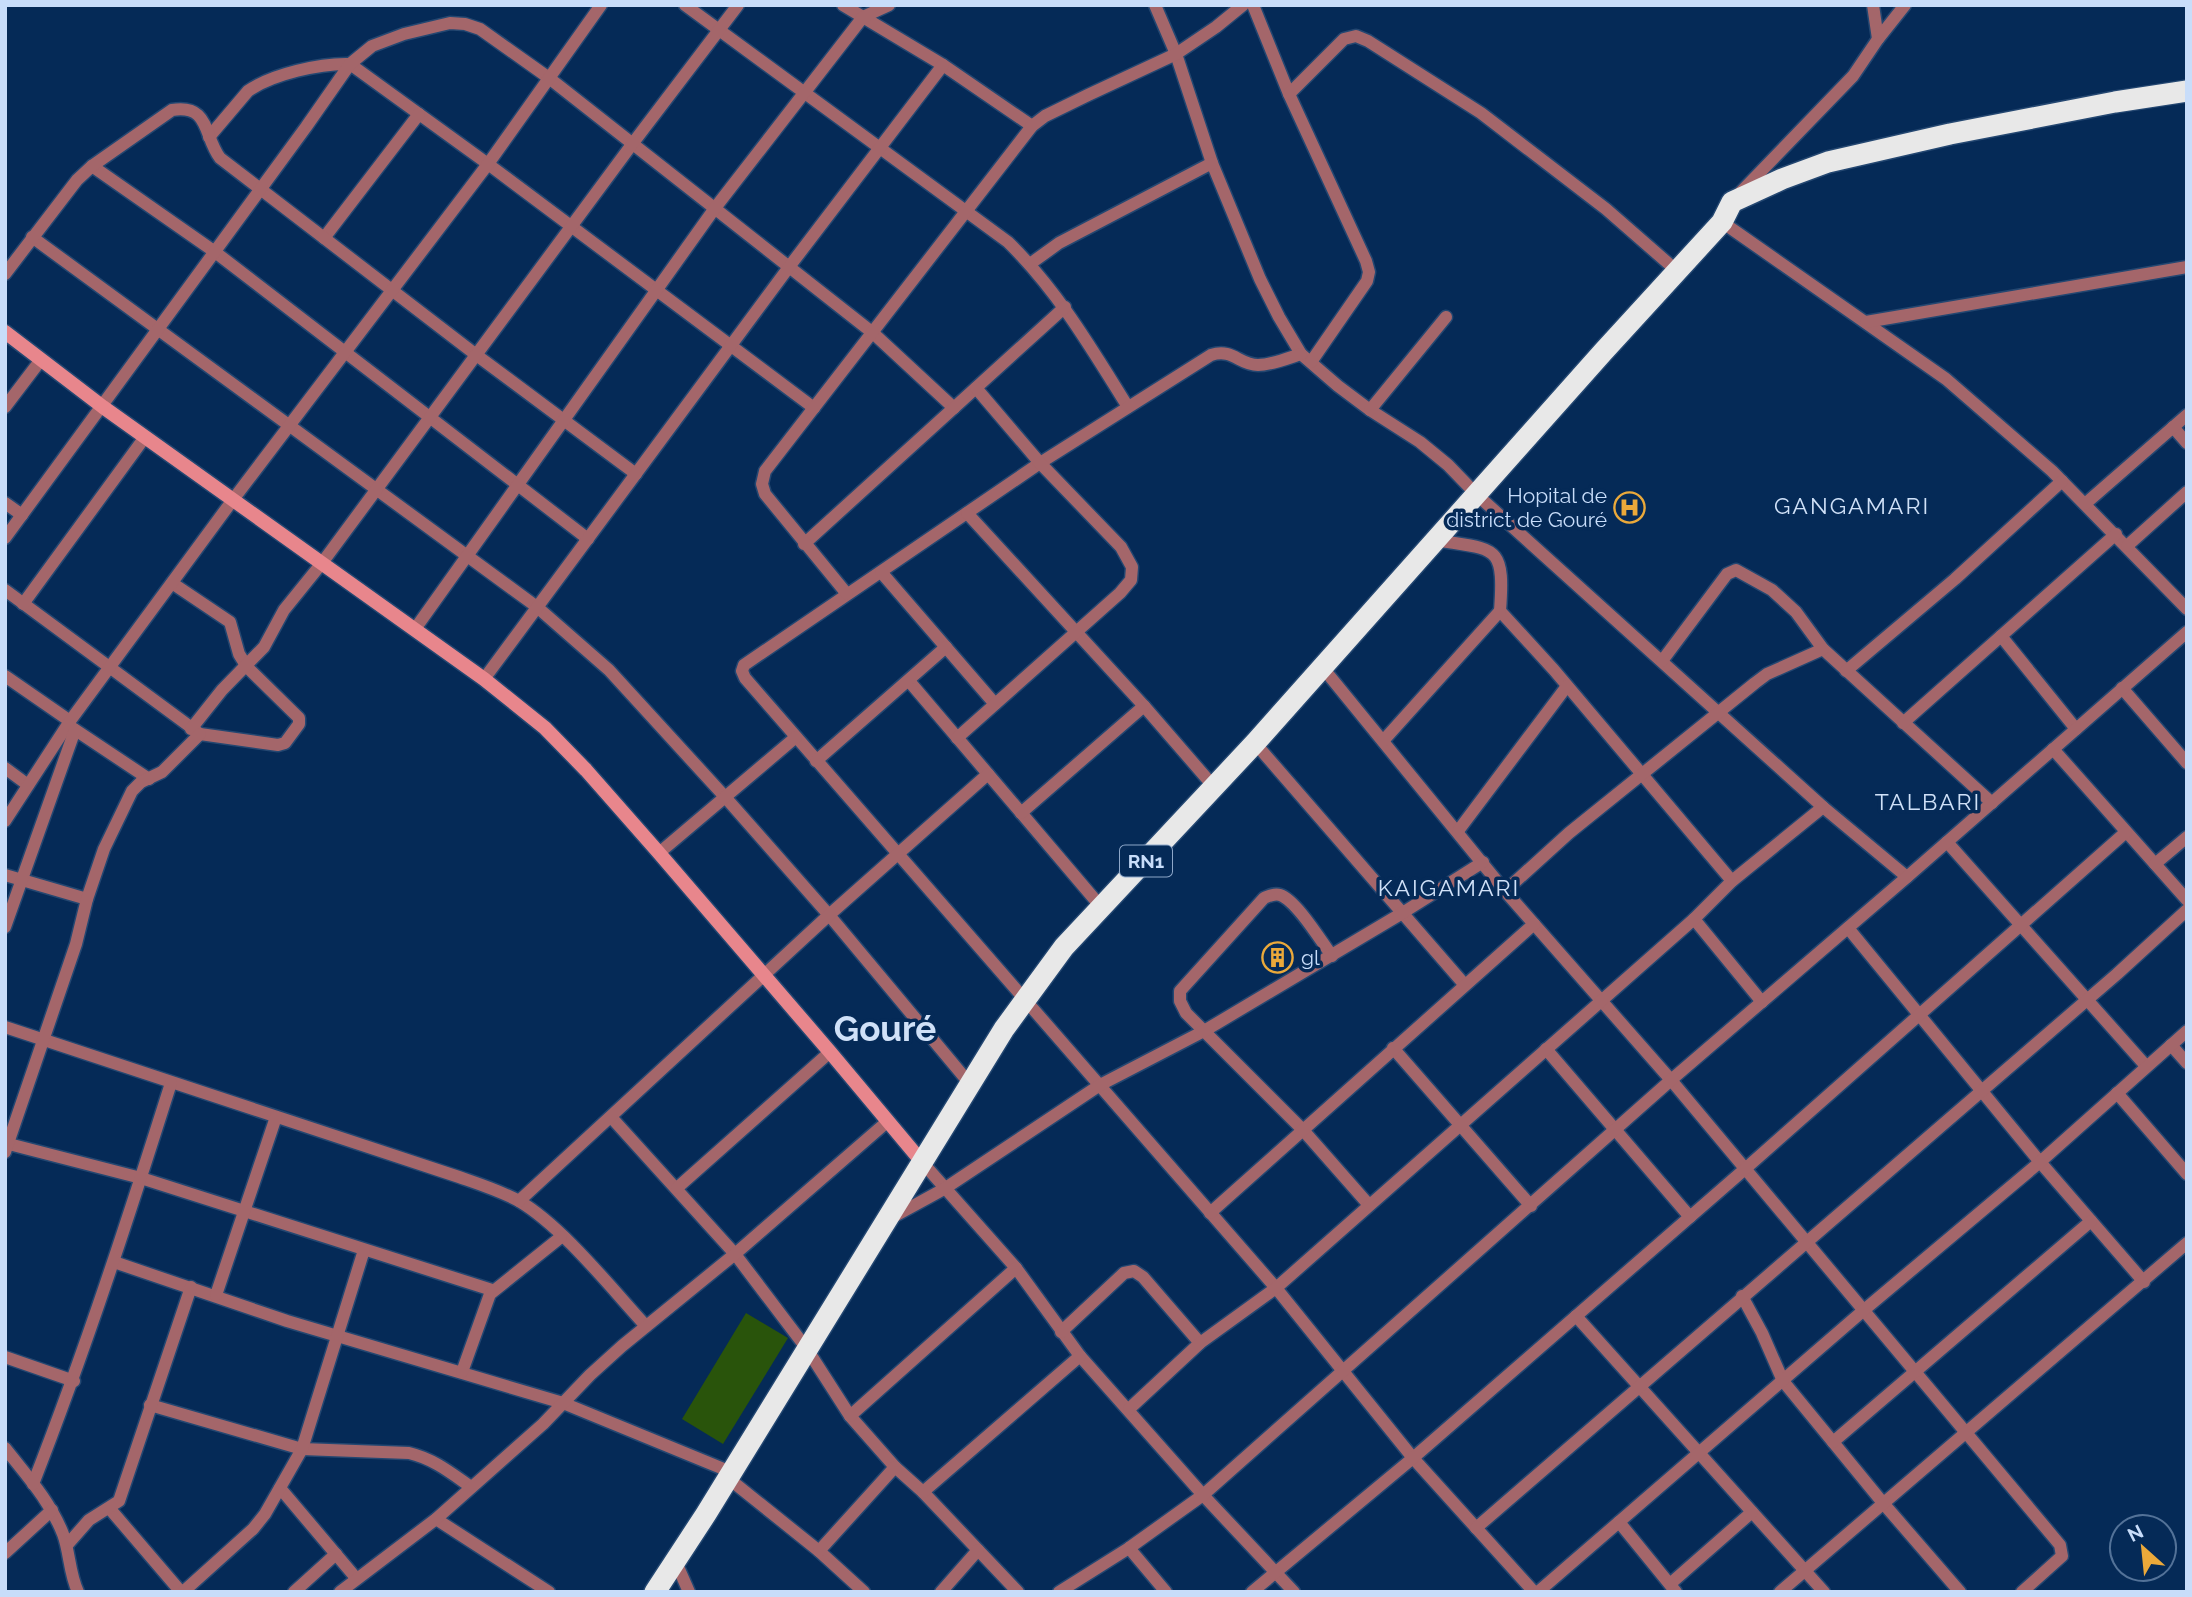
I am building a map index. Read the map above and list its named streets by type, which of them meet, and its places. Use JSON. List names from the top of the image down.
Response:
{
  "streets": {
    "highway": ["RN1"]
  },
  "districts": [
    "GANGAMARI",
    "TALBARI",
    "KAIGAMARI",
    "Gouré"
  ],
  "places": {
    "hospital": ["Hopital de district de Gouré"],
    "building": ["gl"]
  },
  "north": "top left"
}
